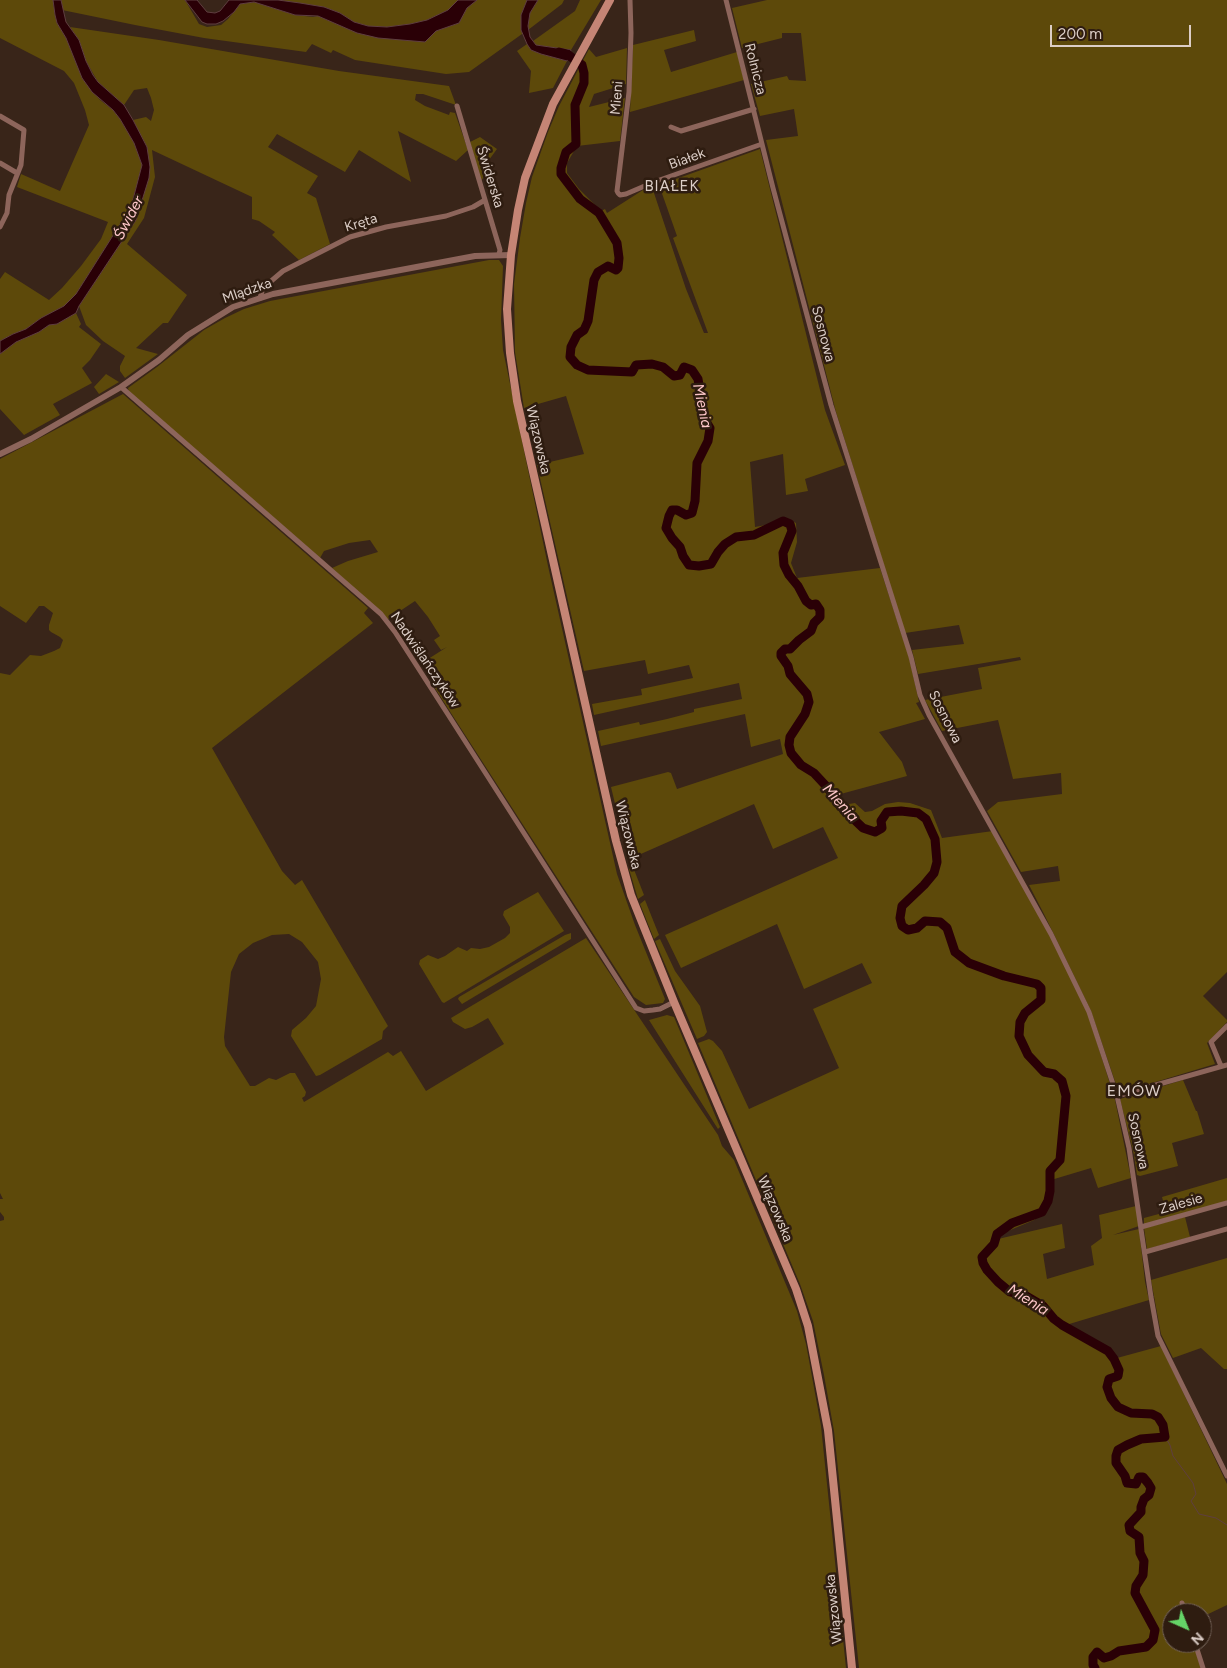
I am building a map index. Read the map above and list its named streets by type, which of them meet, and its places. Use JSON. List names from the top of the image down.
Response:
{
  "streets": {
    "main road": ["Wiązowska"],
    "street": [
      "Rolnicza",
      "Mieni",
      "Białek",
      "Świderska",
      "Kręta",
      "Mlądzka",
      "Sosnowa",
      "Nadwiślańczyków",
      "Zalesie"
    ]
  },
  "crossings": [
    ["Rolnicza", "Białek"],
    ["Rolnicza", "Sosnowa"],
    ["Mieni", "Białek"],
    ["Białek", "Sosnowa"],
    ["Świderska", "Kręta"],
    ["Świderska", "Mlądzka"],
    ["Kręta", "Mlądzka"],
    ["Mlądzka", "Wiązowska"],
    ["Mlądzka", "Nadwiślańczyków"],
    ["Sosnowa", "Zalesie"],
    ["Wiązowska", "Nadwiślańczyków"]
  ],
  "districts": ["BIAŁEK", "EMÓW"],
  "water": ["Świder", "Mienia"],
  "scale_bar": "200 m",
  "north": "bottom right"
}
